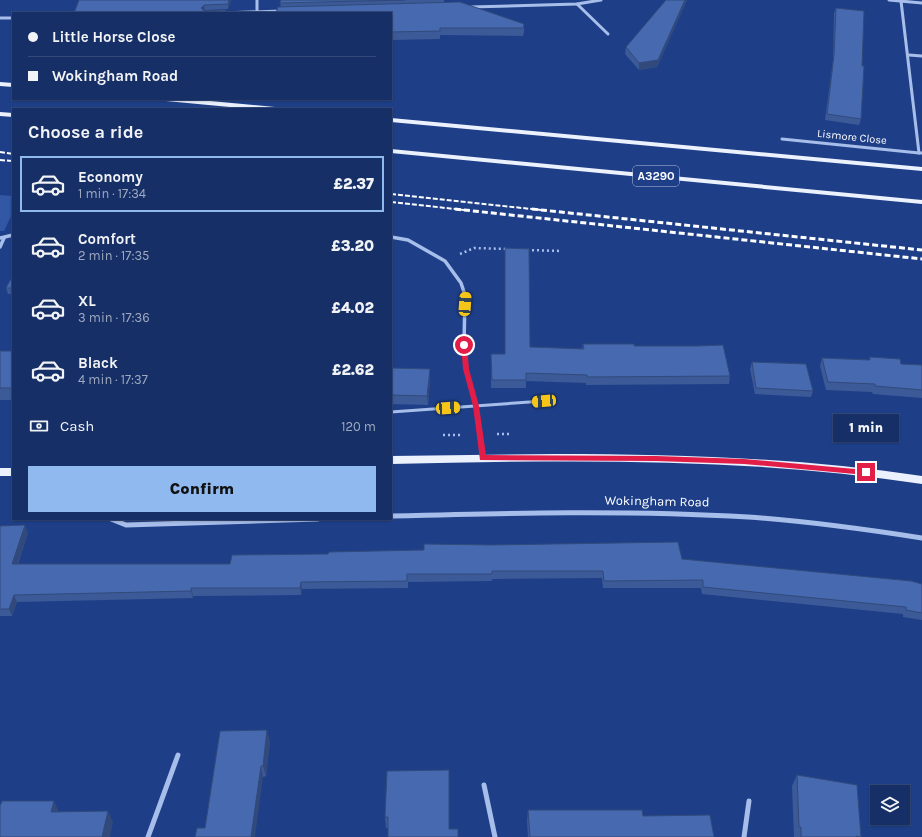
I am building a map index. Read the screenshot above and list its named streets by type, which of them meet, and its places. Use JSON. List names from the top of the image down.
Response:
{
  "streets": {
    "main road": ["A3290"],
    "street": ["Lismore Close", "Wokingham Road"]
  },
  "page": {
    "banner": ["Little Horse Close", "Wokingham Road"],
    "heading": "Choose a ride",
    "list": [
      {
        "name": "Economy",
        "note": "1 min · 17:34",
        "value": "£2.37"
      },
      {
        "name": "Comfort",
        "note": "2 min · 17:35",
        "value": "£3.20"
      },
      {
        "name": "XL",
        "note": "3 min · 17:36",
        "value": "£4.02"
      },
      {
        "name": "Black",
        "note": "4 min · 17:37",
        "value": "£2.62"
      }
    ],
    "pay": ["Cash", "120 m"],
    "bubble": "1 min",
    "buttons": "Confirm"
  }
}
